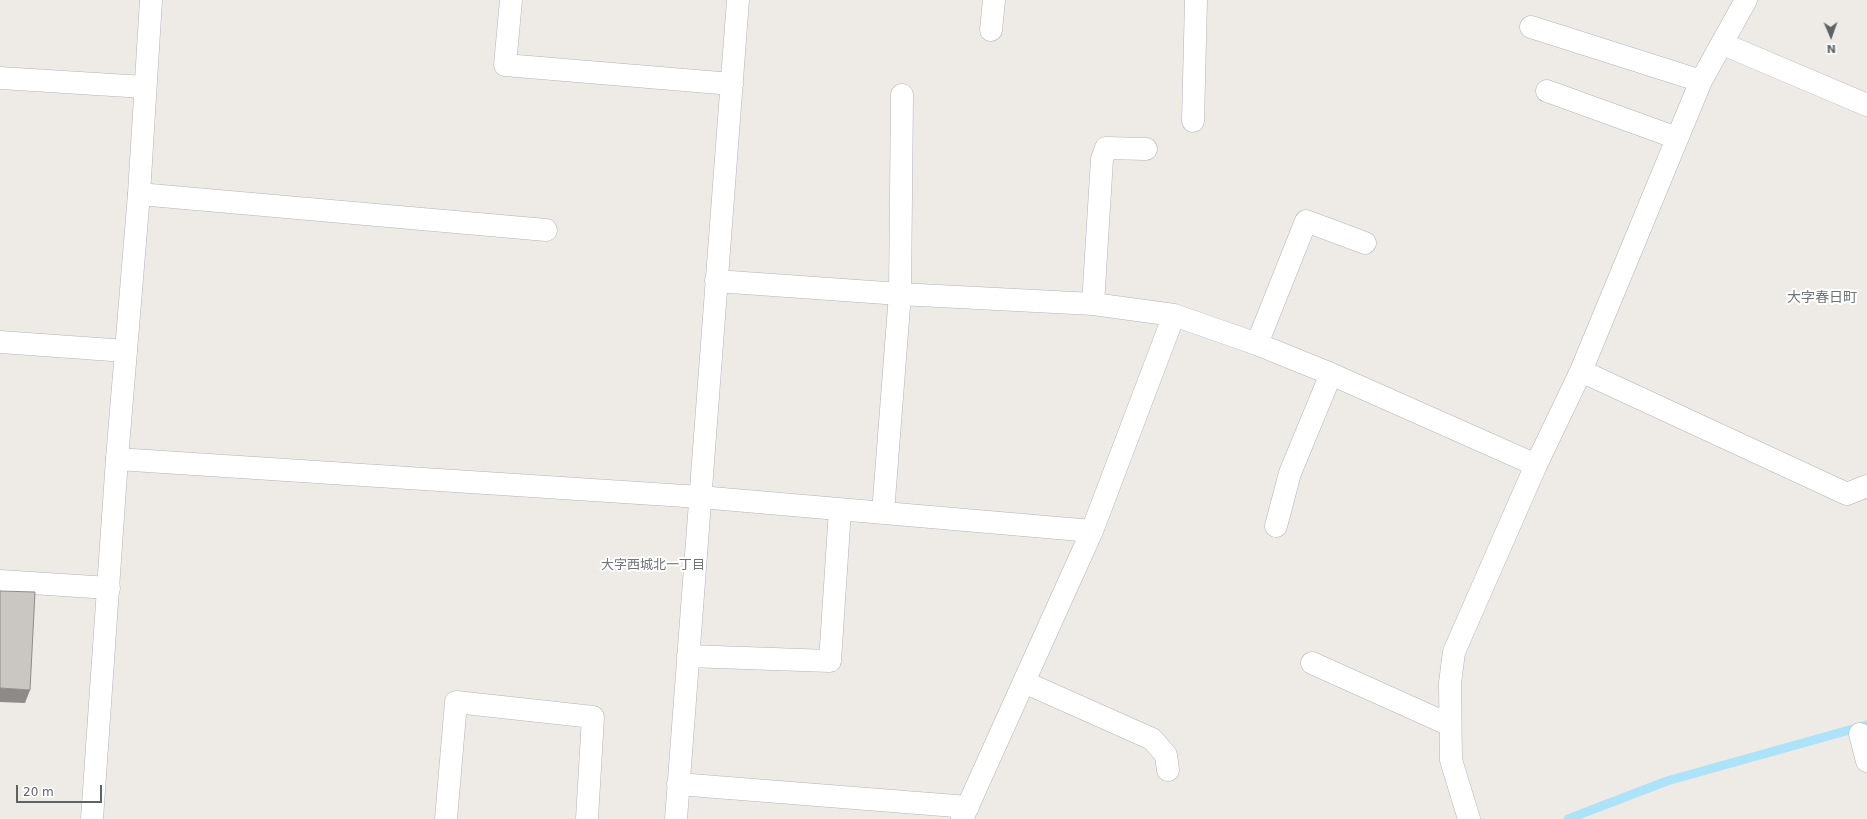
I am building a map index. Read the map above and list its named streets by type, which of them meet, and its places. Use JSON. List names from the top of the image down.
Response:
{
  "districts": ["大字春日町", "大字西城北一丁目"],
  "scale_bar": "20 m",
  "north": "bottom"
}
